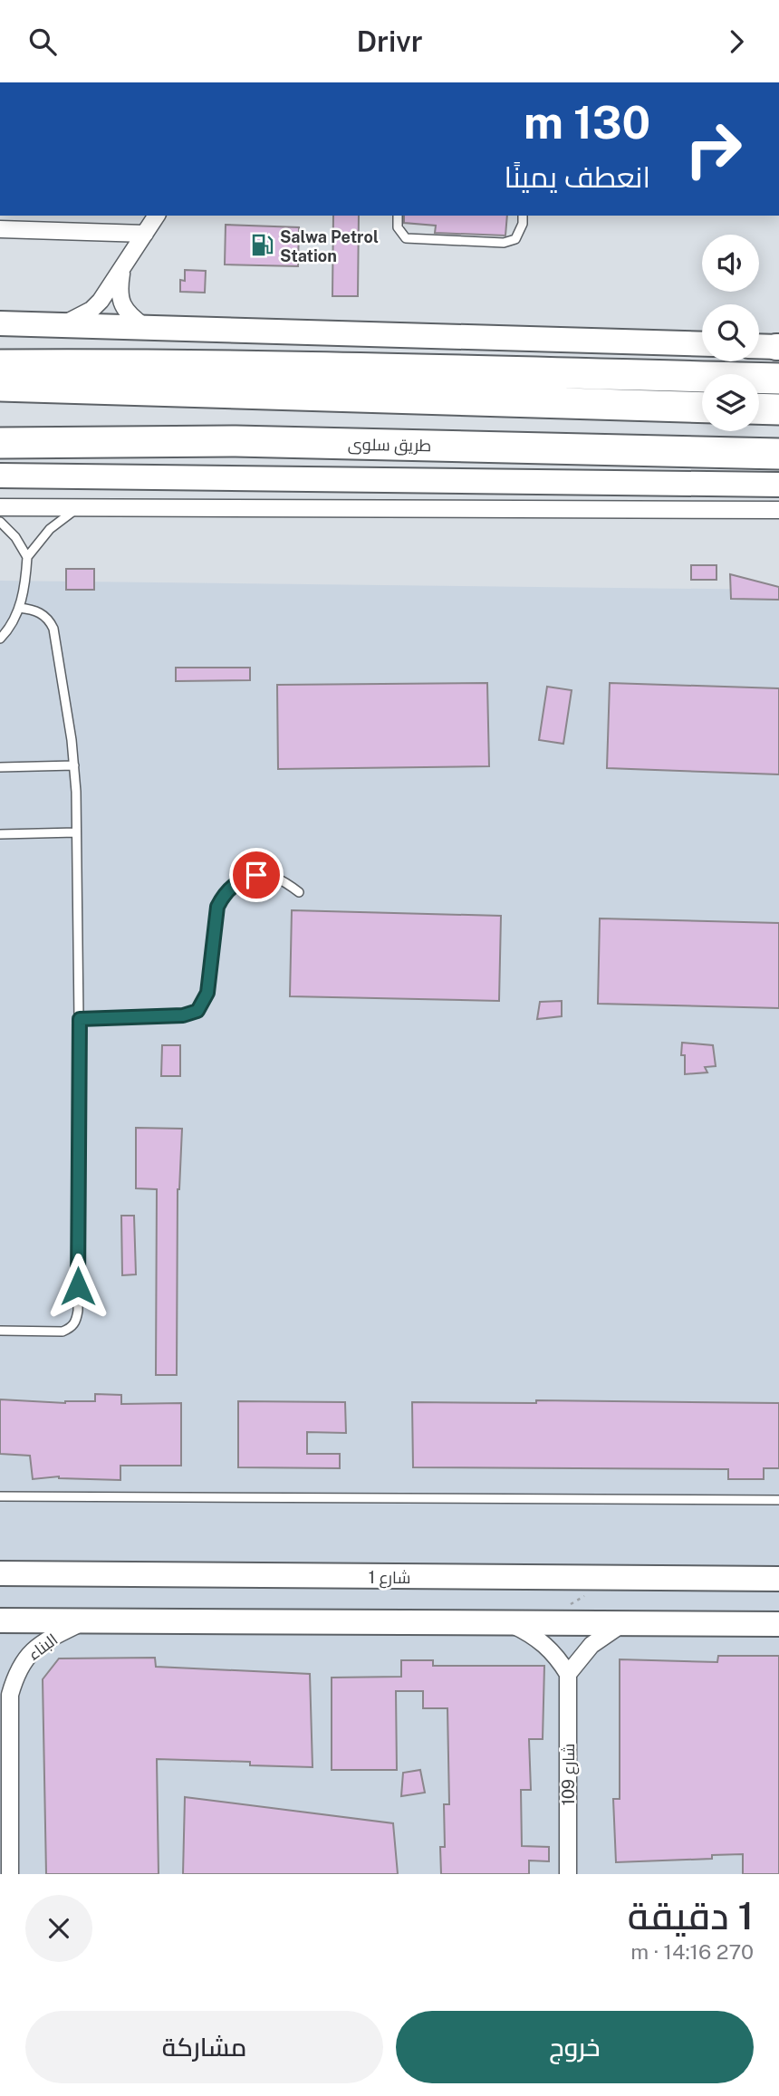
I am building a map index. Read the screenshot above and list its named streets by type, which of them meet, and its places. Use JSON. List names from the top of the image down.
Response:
{
  "streets": {
    "highway": ["طريق سلوى"],
    "street": ["شارع 1", "البناء", "شارع 109"]
  },
  "places": {
    "fuel station": ["Salwa Petrol Station"]
  },
  "page": {
    "header": "Drivr",
    "turn": ["130 m", "انعطف يمينًا"],
    "heading": ["1 دقيقة", "270 m · 14:16"],
    "buttons": ["خروج", "مشاركة"]
  }
}
